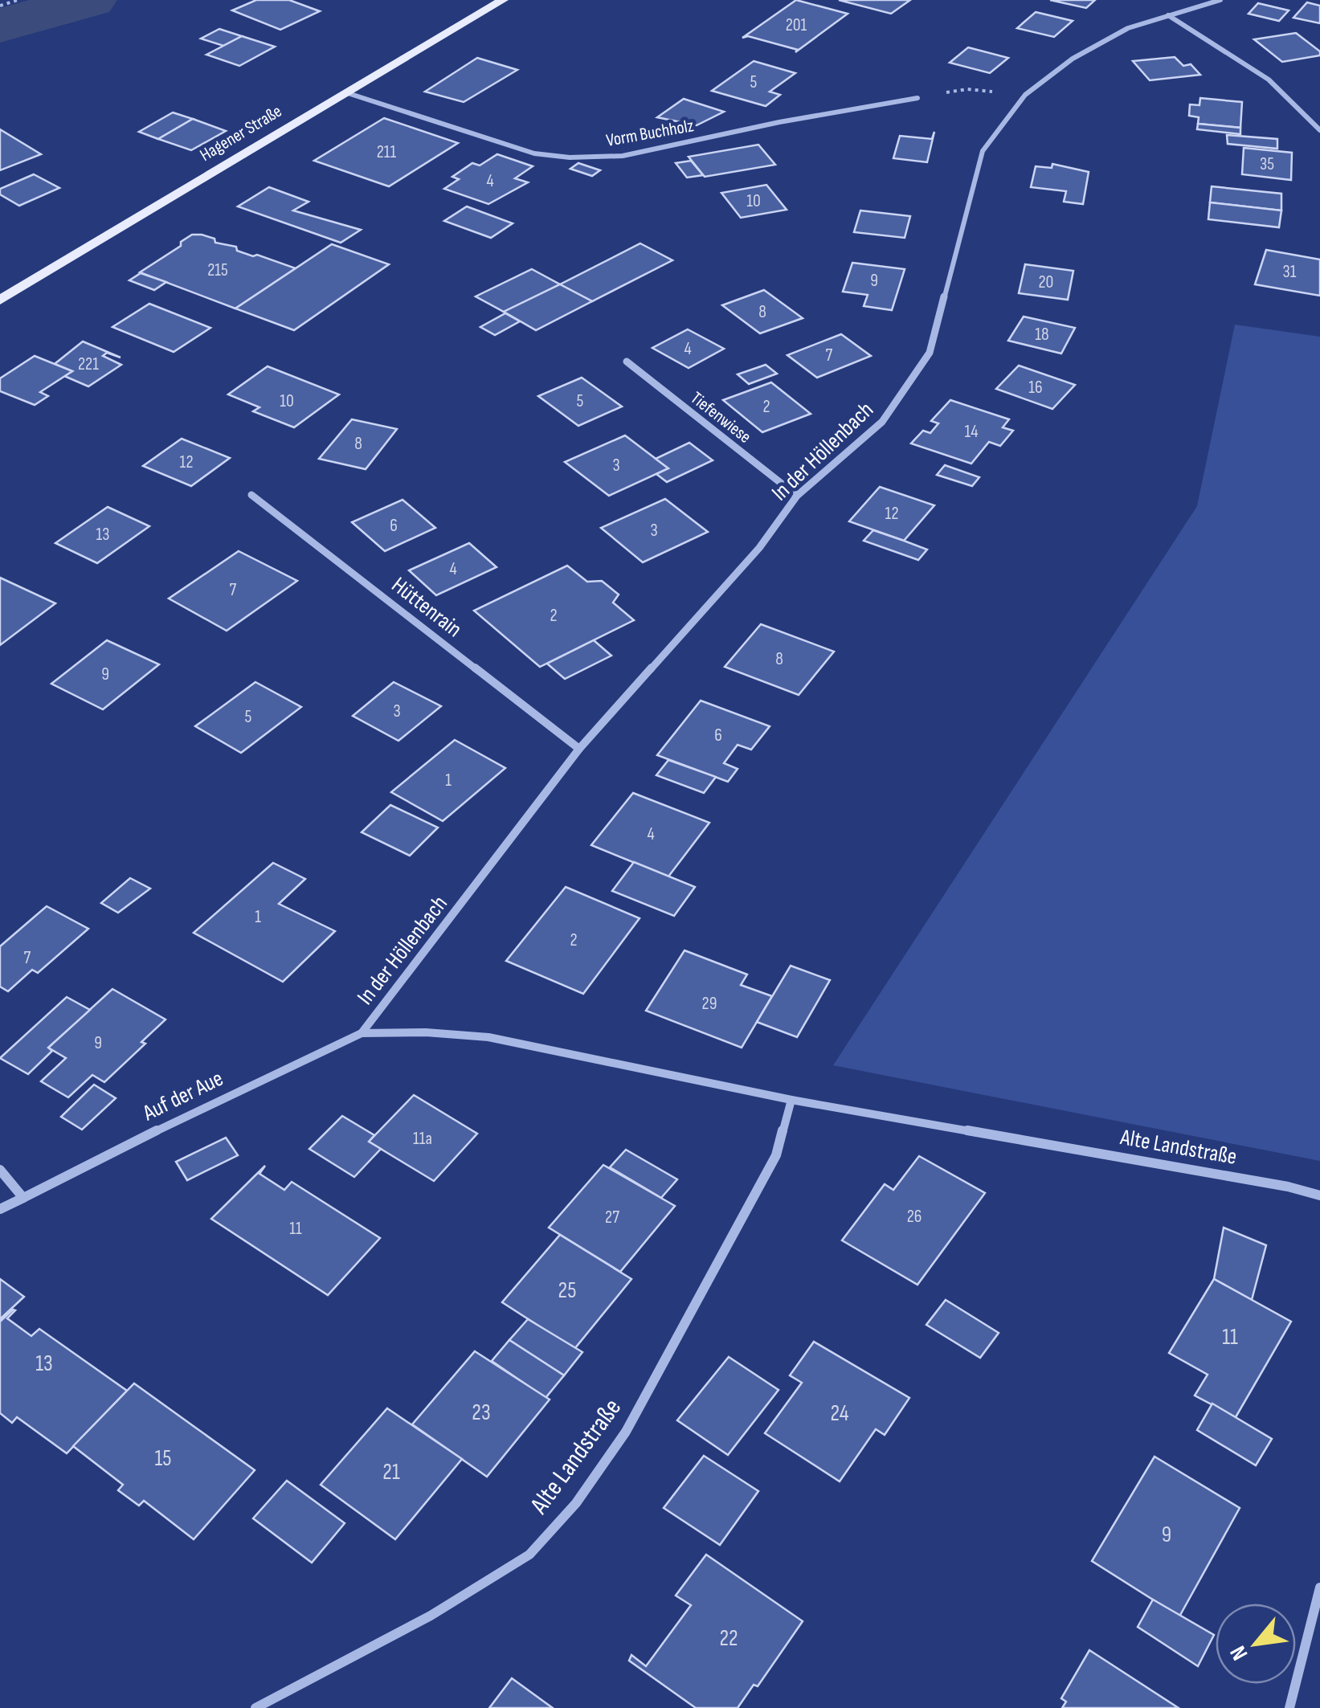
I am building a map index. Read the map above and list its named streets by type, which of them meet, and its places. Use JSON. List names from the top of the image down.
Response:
{
  "streets": {
    "main road": ["Hagener Straße"],
    "street": [
      "Vorm Buchholz",
      "Tiefenwiese",
      "In der Höllenbach",
      "Hüttenrain",
      "Auf der Aue",
      "Alte Landstraße"
    ]
  },
  "crossings": [
    ["Hagener Straße", "Vorm Buchholz"],
    ["Tiefenwiese", "In der Höllenbach"],
    ["In der Höllenbach", "Hüttenrain"],
    ["In der Höllenbach", "Auf der Aue"],
    ["In der Höllenbach", "Alte Landstraße"],
    ["Auf der Aue", "Alte Landstraße"]
  ],
  "house_numbers": [
    "201",
    "5",
    "211",
    "35",
    "4",
    "10",
    "215",
    "31",
    "9",
    "20",
    "8",
    "18",
    "4",
    "7",
    "221",
    "16",
    "10",
    "5",
    "2",
    "14",
    "8",
    "12",
    "3",
    "12",
    "6",
    "3",
    "13",
    "4",
    "7",
    "2",
    "8",
    "9",
    "3",
    "5",
    "6",
    "1",
    "4",
    "1",
    "2",
    "7",
    "29",
    "9",
    "11a",
    "26",
    "27",
    "11",
    "25",
    "11",
    "13",
    "23",
    "24",
    "15",
    "21",
    "9",
    "22"
  ],
  "north": "bottom left"
}
